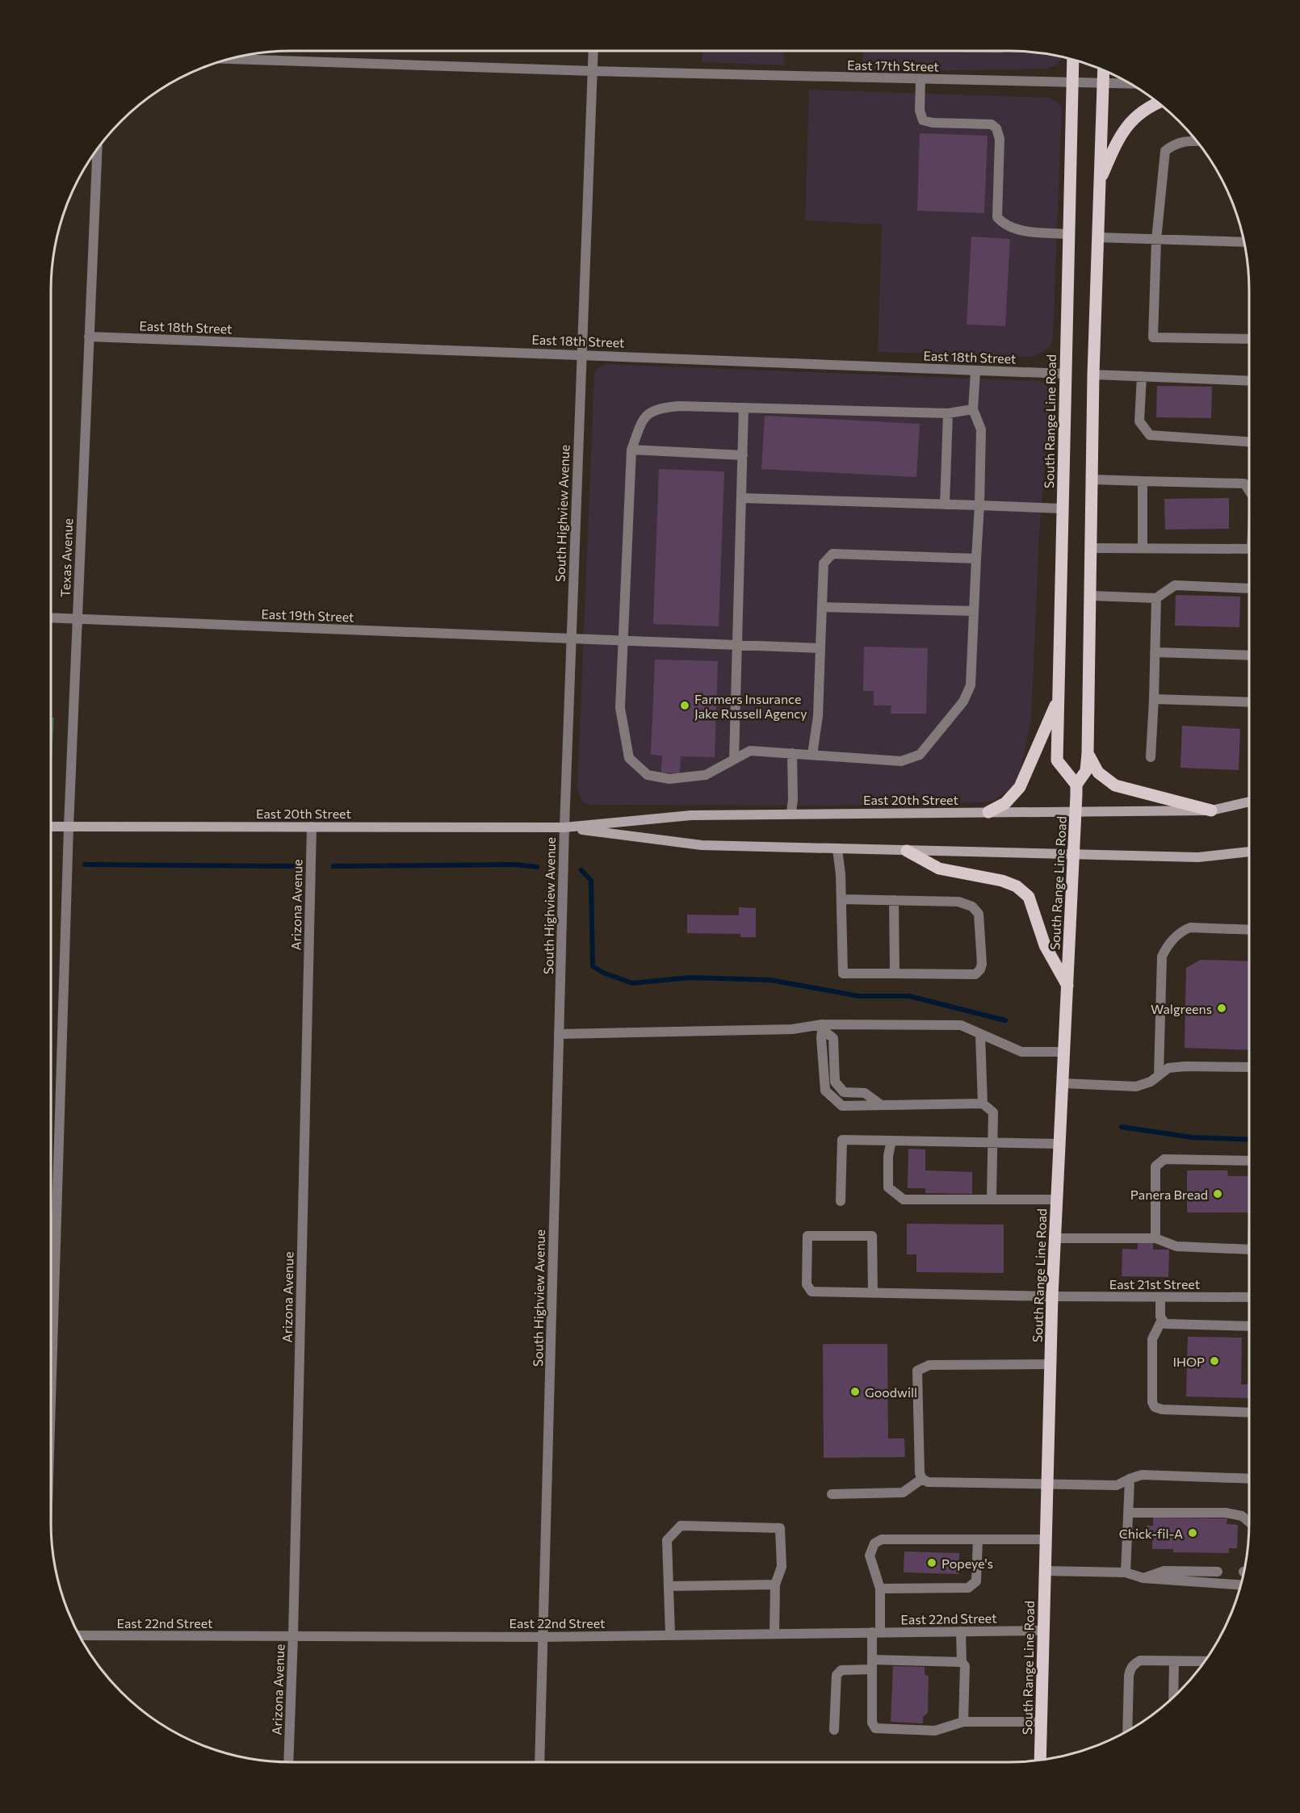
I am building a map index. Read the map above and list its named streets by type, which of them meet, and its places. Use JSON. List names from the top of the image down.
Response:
{
  "streets": {
    "main road": ["South Range Line Road", "East 20th Street"],
    "street": [
      "East 17th Street",
      "East 18th Street",
      "South Highview Avenue",
      "Texas Avenue",
      "East 19th Street",
      "Arizona Avenue",
      "East 21st Street",
      "East 22nd Street"
    ]
  },
  "crossings": [
    ["East 17th Street", "South Range Line Road"],
    ["East 17th Street", "South Highview Avenue"],
    ["East 18th Street", "South Range Line Road"],
    ["East 18th Street", "South Highview Avenue"],
    ["East 18th Street", "Texas Avenue"],
    ["South Range Line Road", "East 20th Street"],
    ["South Range Line Road", "East 21st Street"],
    ["South Range Line Road", "East 22nd Street"],
    ["South Highview Avenue", "East 19th Street"],
    ["South Highview Avenue", "East 20th Street"],
    ["South Highview Avenue", "East 22nd Street"],
    ["Texas Avenue", "East 19th Street"],
    ["Texas Avenue", "East 20th Street"],
    ["East 20th Street", "Arizona Avenue"],
    ["Arizona Avenue", "East 22nd Street"]
  ],
  "places": [
    "Farmers Insurance Jake Russell Agency",
    "Walgreens",
    "Panera Bread",
    "IHOP",
    "Goodwill",
    "Chick-fil-A",
    "Popeye's"
  ]
}
